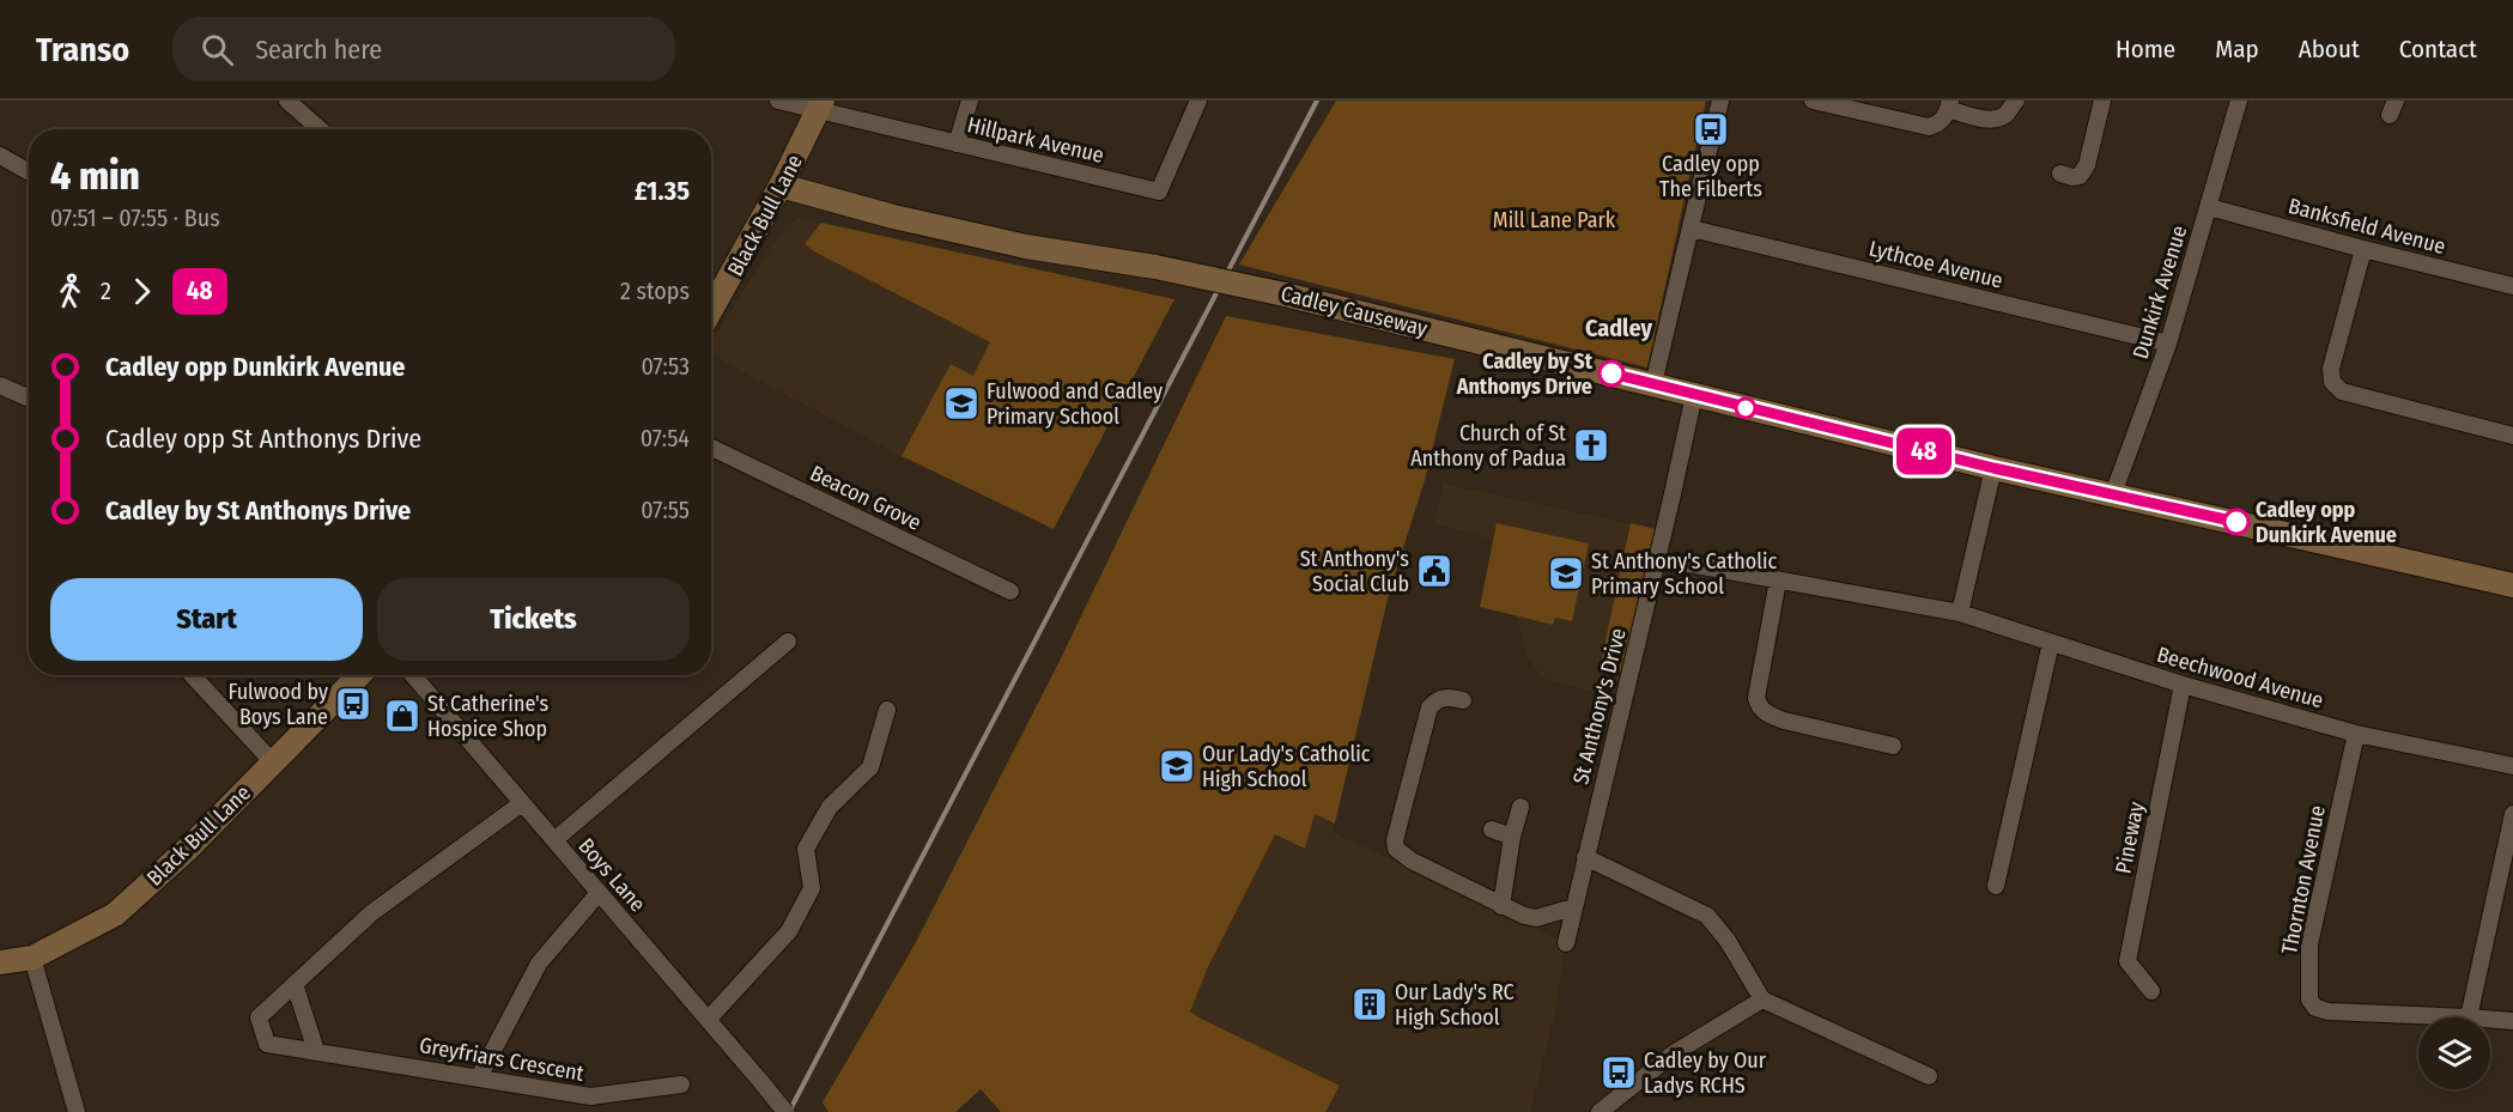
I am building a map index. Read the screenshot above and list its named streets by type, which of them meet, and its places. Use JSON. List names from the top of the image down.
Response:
{
  "streets": {
    "street": [
      "Hillpark Avenue",
      "Black Bull Lane",
      "Banksfield Avenue",
      "Lythcoe Avenue",
      "Dunkirk Avenue",
      "Cadley Causeway",
      "Beacon Grove",
      "Beechwood Avenue",
      "St Anthony's Drive",
      "Pineway",
      "Boys Lane",
      "Thornton Avenue",
      "Greyfriars Crescent"
    ]
  },
  "crossings": [
    ["Hillpark Avenue", "Black Bull Lane"],
    ["Black Bull Lane", "Cadley Causeway"],
    ["Banksfield Avenue", "Dunkirk Avenue"],
    ["Lythcoe Avenue", "Dunkirk Avenue"],
    ["Dunkirk Avenue", "Cadley Causeway"],
    ["Cadley Causeway", "St Anthony's Drive"],
    ["Beechwood Avenue", "Pineway"],
    ["Beechwood Avenue", "Thornton Avenue"],
    ["Boys Lane", "Greyfriars Crescent"]
  ],
  "districts": ["Cadley"],
  "parks": ["Mill Lane Park"],
  "places": {
    "bus stop": ["Cadley opp The Filberts", "Fulwood by Boys Lane", "Cadley by Our Ladys RCHS"],
    "other": ["Cadley by St Anthonys Drive", "Cadley opp Dunkirk Avenue"],
    "school or university": ["Fulwood and Cadley Primary School", "St Anthony's Catholic Primary School", "Our Lady's Catholic High School"],
    "church": ["Church of St Anthony of Padua"],
    "public building": ["St Anthony's Social Club"],
    "shop": ["St Catherine's Hospice Shop"],
    "building": ["Our Lady's RC High School"]
  },
  "lines": ["bus line 48"],
  "page": {
    "header": "Transo",
    "search": "Search here",
    "nav": [
      "Home",
      "Map",
      "About",
      "Contact"
    ],
    "on_map": "48",
    "heading": ["4 min", "07:51 – 07:55 · Bus", "£1.35"],
    "legs": ["2", "48", "2 stops"],
    "list": [
      {
        "name": "Cadley opp Dunkirk Avenue",
        "value": "07:53"
      },
      {
        "name": "Cadley opp St Anthonys Drive",
        "value": "07:54"
      },
      {
        "name": "Cadley by St Anthonys Drive",
        "value": "07:55"
      }
    ],
    "buttons": ["Start", "Tickets"]
  }
}
